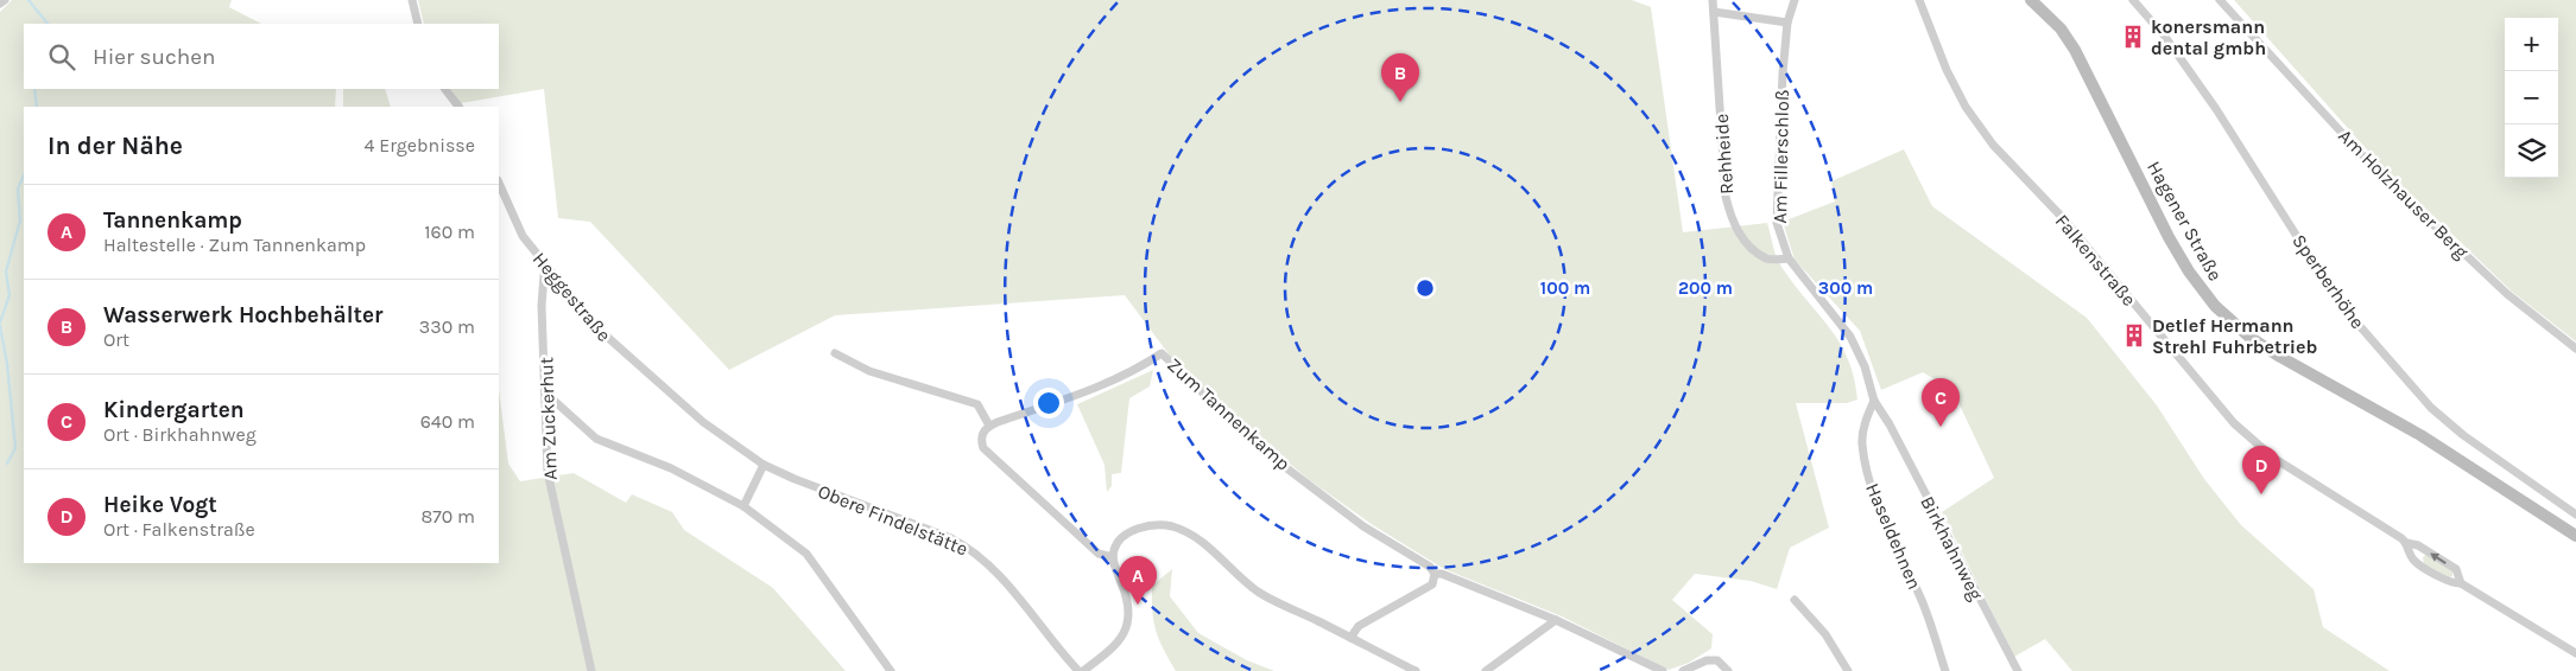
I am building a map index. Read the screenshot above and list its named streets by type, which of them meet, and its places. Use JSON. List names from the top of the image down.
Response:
{
  "streets": {
    "main road": ["Hagener Straße"],
    "street": [
      "Rehheide",
      "Am Fillerschloß",
      "Am Holzhauser Berg",
      "Falkenstraße",
      "Sperberhöhe",
      "Heggestraße",
      "Zum Tannenkamp",
      "Am Zuckerhut",
      "Obere Findelstätte",
      "Haseldehnen",
      "Birkhahnweg"
    ]
  },
  "crossings": [
    ["Rehheide", "Am Fillerschloß"],
    ["Am Fillerschloß", "Haseldehnen"],
    ["Am Fillerschloß", "Birkhahnweg"],
    ["Heggestraße", "Am Zuckerhut"],
    ["Heggestraße", "Obere Findelstätte"]
  ],
  "places": {
    "building": ["konersmann dental gmbh", "Detlef Hermann Strehl Fuhrbetrieb"]
  },
  "page": {
    "map_buttons": ["+", "−"],
    "search": "Hier suchen",
    "pins": [
      "B",
      "C",
      "D",
      "A"
    ],
    "heading": ["In der Nähe", "4 Ergebnisse"],
    "list": [
      {
        "mark": "A",
        "name": "Tannenkamp",
        "note": "Haltestelle · Zum Tannenkamp",
        "value": "160 m"
      },
      {
        "mark": "B",
        "name": "Wasserwerk Hochbehälter",
        "note": "Ort",
        "value": "330 m"
      },
      {
        "mark": "C",
        "name": "Kindergarten",
        "note": "Ort · Birkhahnweg",
        "value": "640 m"
      },
      {
        "mark": "D",
        "name": "Heike Vogt",
        "note": "Ort · Falkenstraße",
        "value": "870 m"
      }
    ]
  },
  "rings": ["100 m", "200 m", "300 m"]
}
